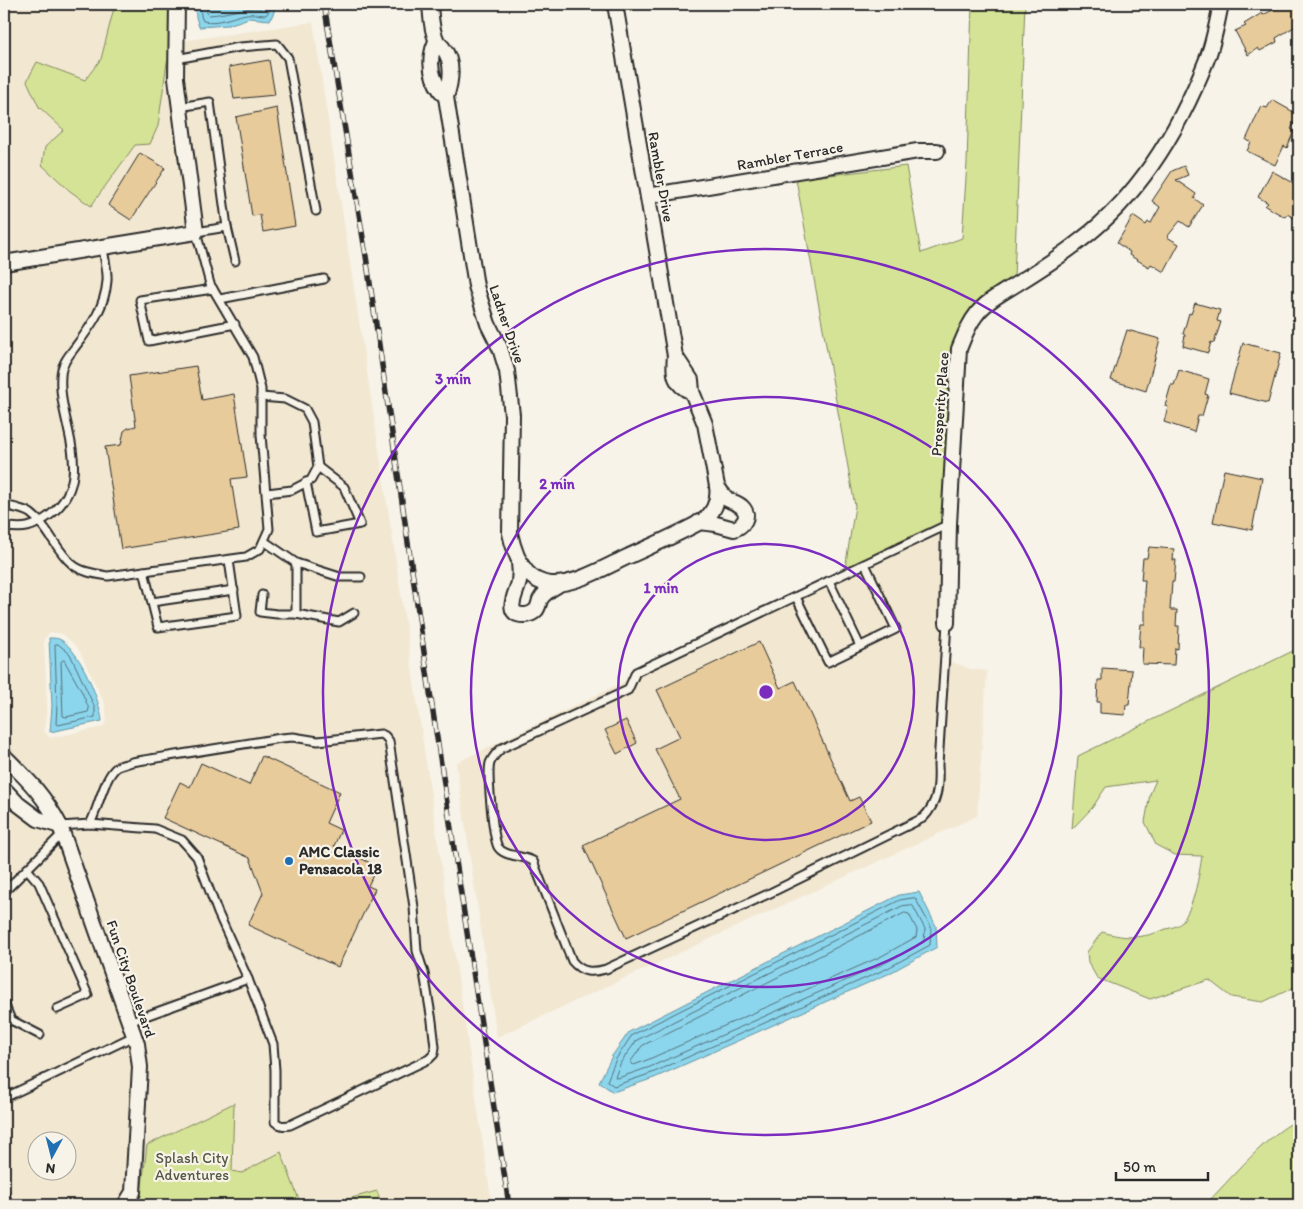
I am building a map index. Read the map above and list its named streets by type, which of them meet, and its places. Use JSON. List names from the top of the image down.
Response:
{
  "streets": {
    "street": [
      "Rambler Terrace",
      "Rambler Drive",
      "Ladner Drive",
      "Prosperity Place",
      "Fun City Boulevard"
    ]
  },
  "crossings": [
    ["Rambler Terrace", "Rambler Drive"],
    ["Rambler Drive", "Ladner Drive"]
  ],
  "parks": ["Splash City Adventures"],
  "places": ["AMC Classic Pensacola 18"],
  "scale_bar": "50 m",
  "north": "bottom",
  "rings": ["3 min", "2 min", "1 min"]
}
